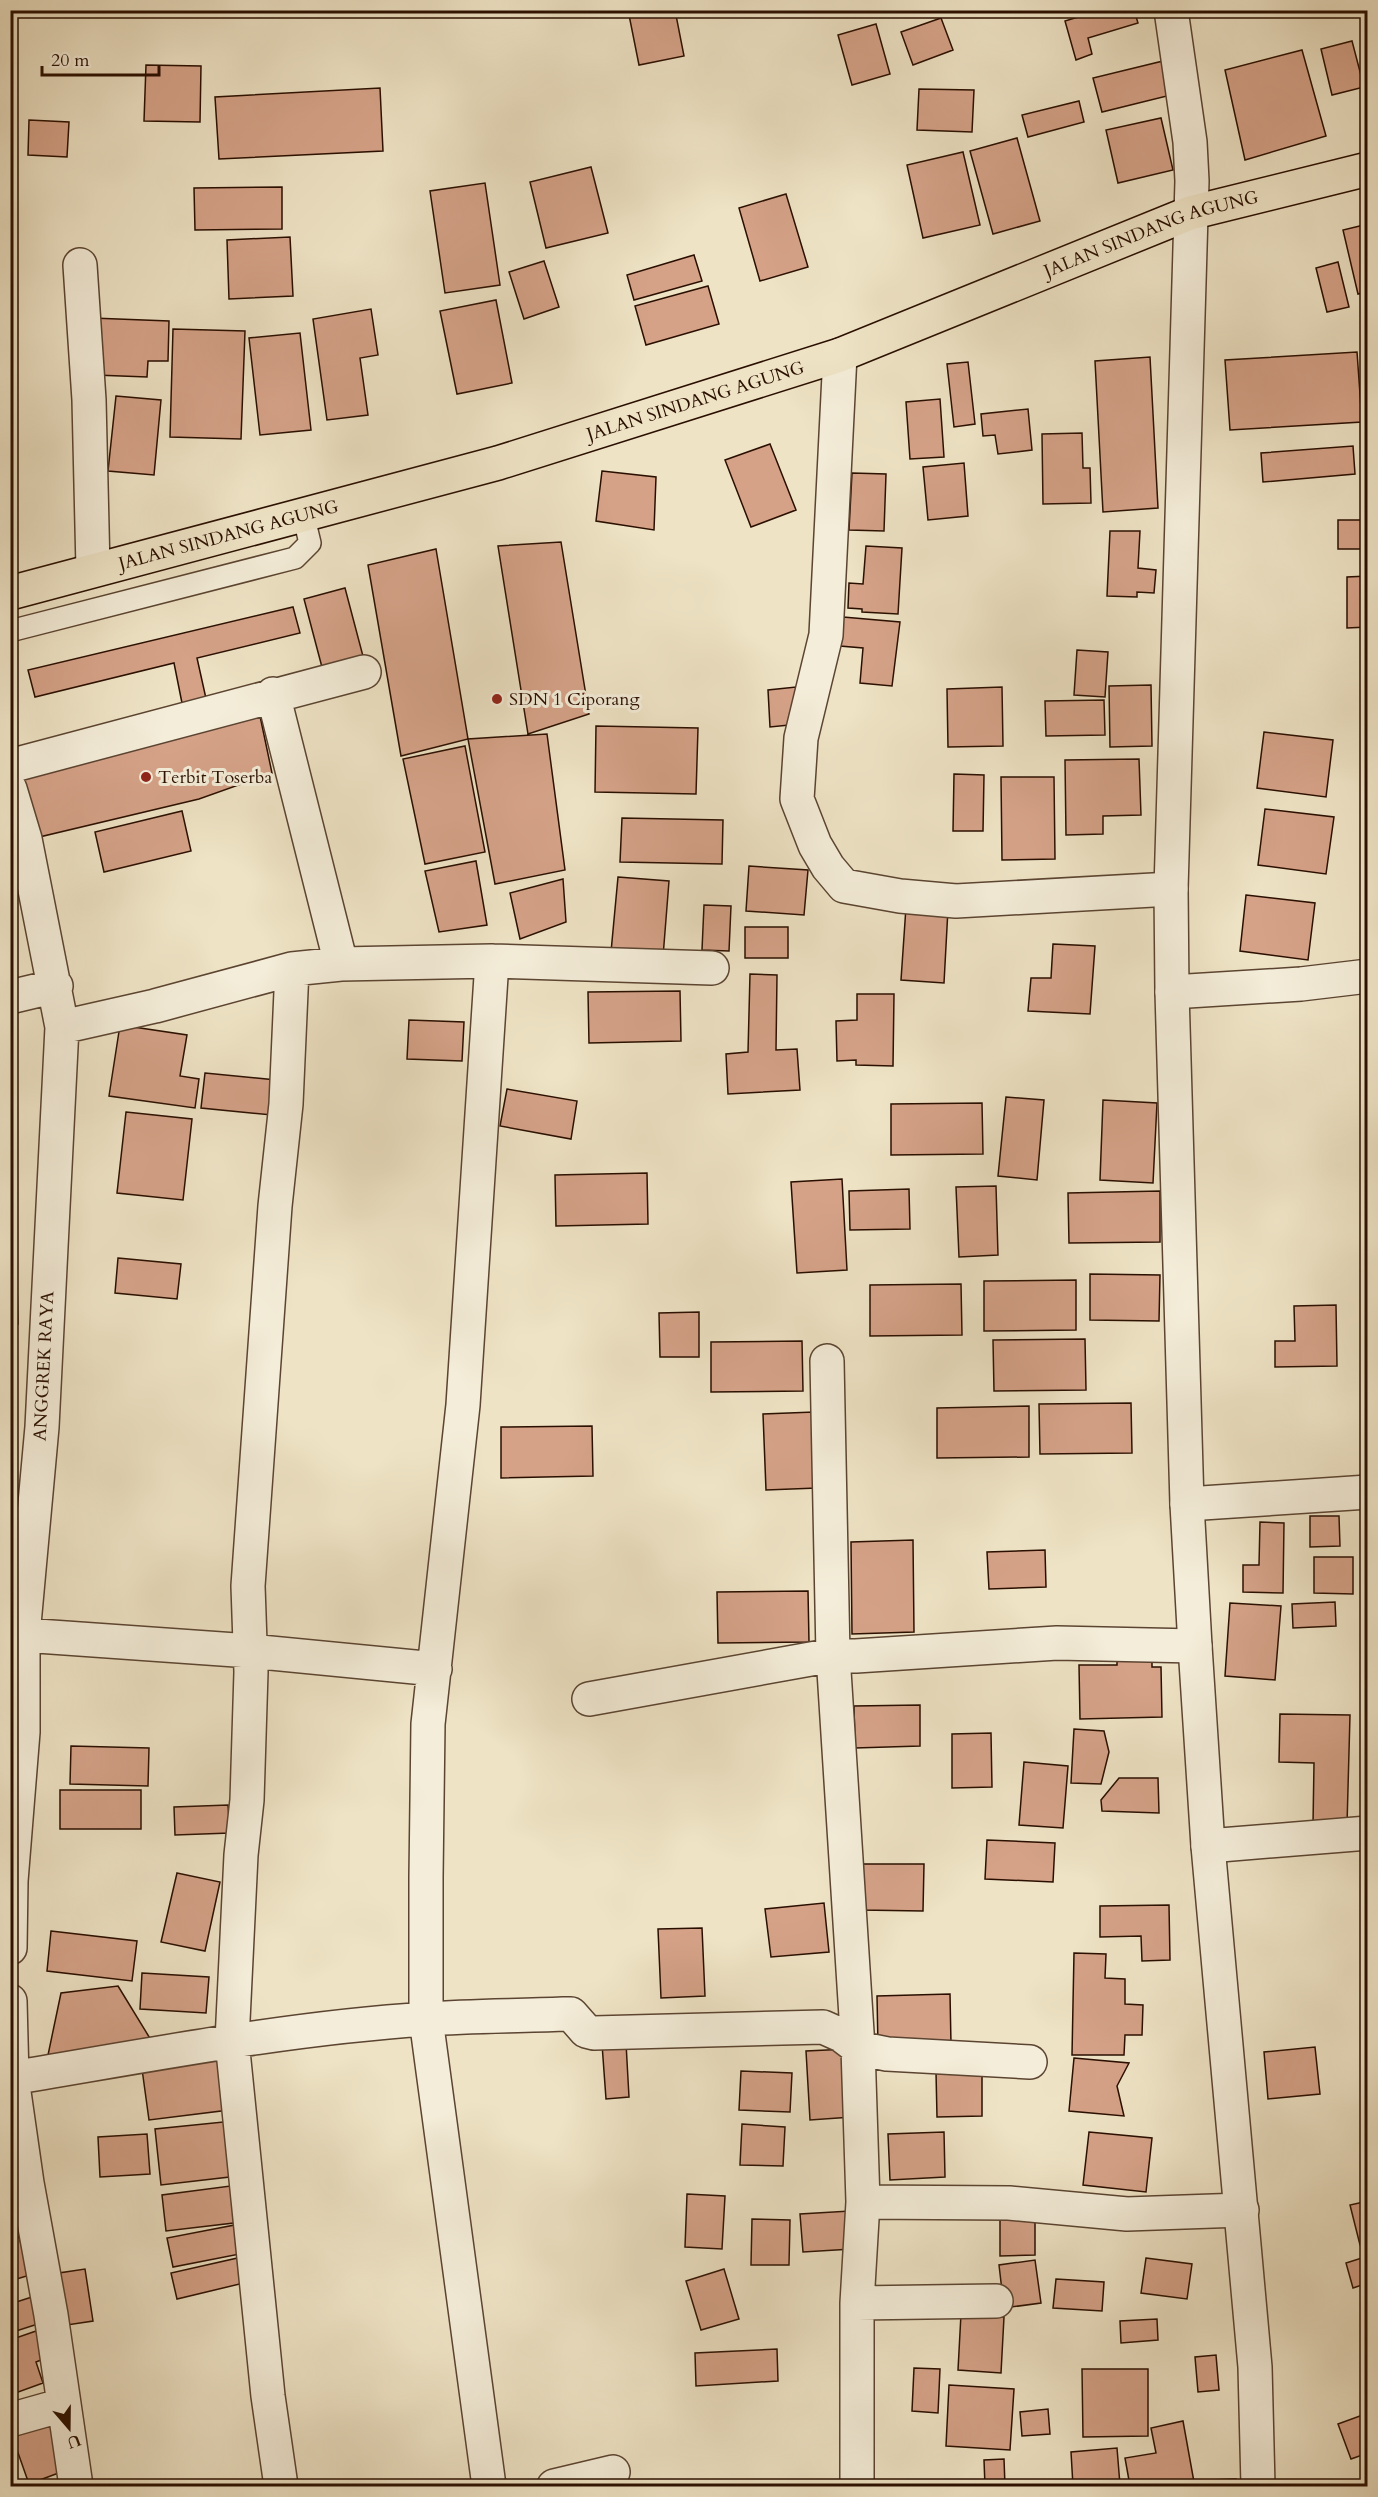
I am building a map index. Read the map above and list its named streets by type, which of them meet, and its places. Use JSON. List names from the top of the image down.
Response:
{
  "streets": {
    "main road": ["JALAN SINDANG AGUNG"],
    "street": ["ANGGREK RAYA"]
  },
  "places": ["SDN 1 Ciporang", "Terbit Toserba"],
  "scale_bar": "20 m",
  "north": "bottom"
}
